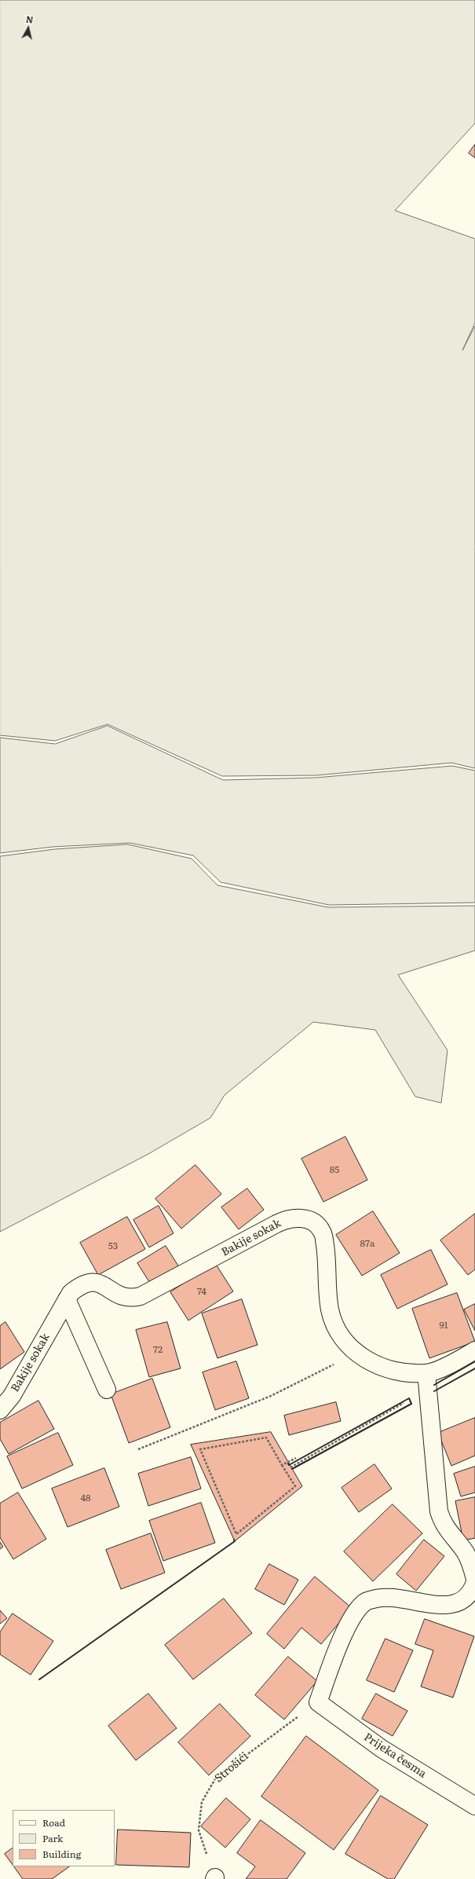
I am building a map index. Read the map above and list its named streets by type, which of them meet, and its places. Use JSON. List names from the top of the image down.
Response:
{
  "streets": {
    "street": ["Bakije sokak", "Prijeka česma"],
    "path": ["Strošići"]
  },
  "crossings": [
    ["Prijeka česma", "Strošići"]
  ],
  "house_numbers": [
    "85",
    "87a",
    "53",
    "74",
    "91",
    "72",
    "48"
  ],
  "legend": ["Road", "Park", "Building"],
  "north": "top"
}
